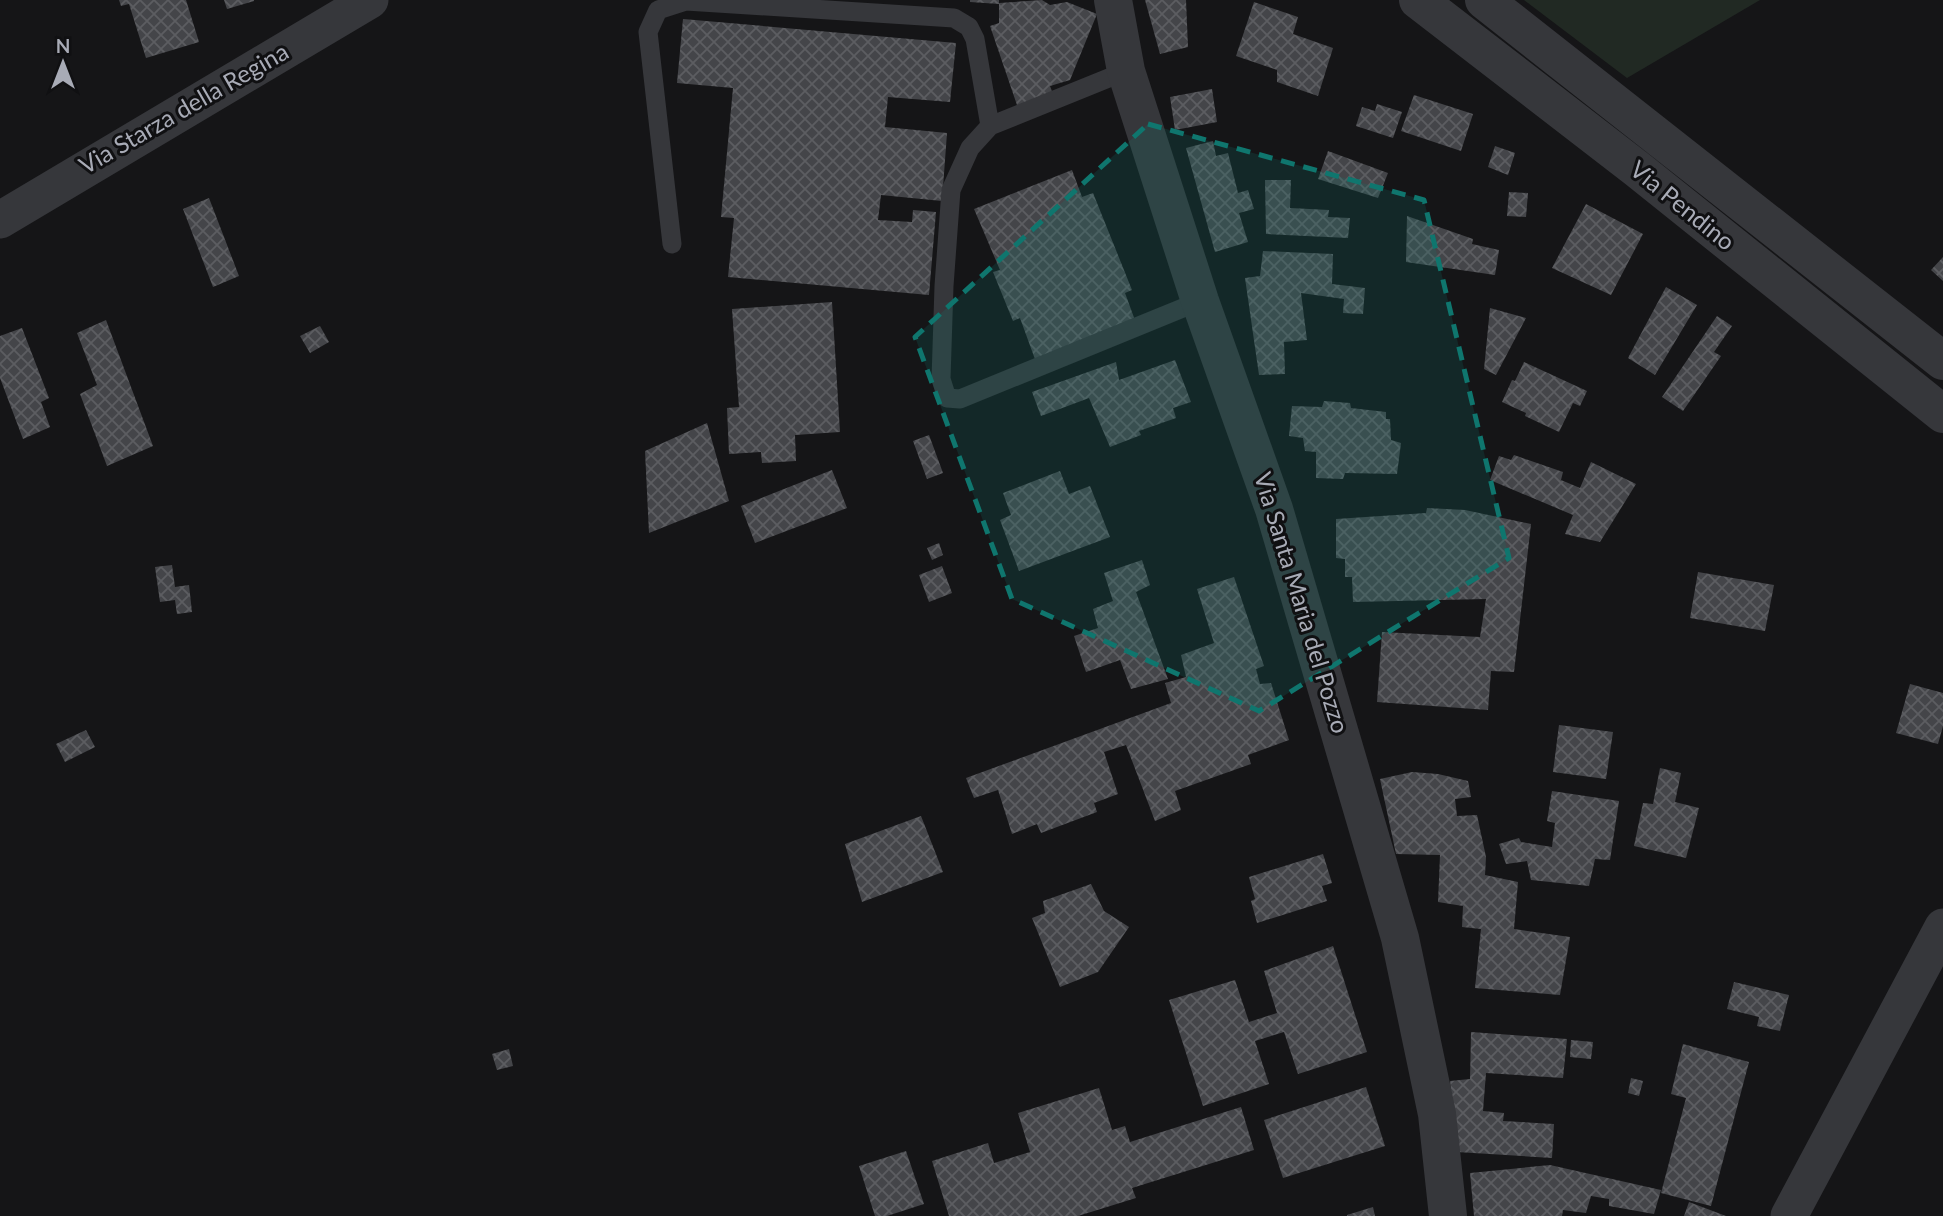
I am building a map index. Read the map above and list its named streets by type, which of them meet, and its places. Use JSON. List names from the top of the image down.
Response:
{
  "streets": {
    "street": ["Via Starza della Regina", "Via Pendino", "Via Santa Maria del Pozzo"]
  },
  "north": "top"
}
